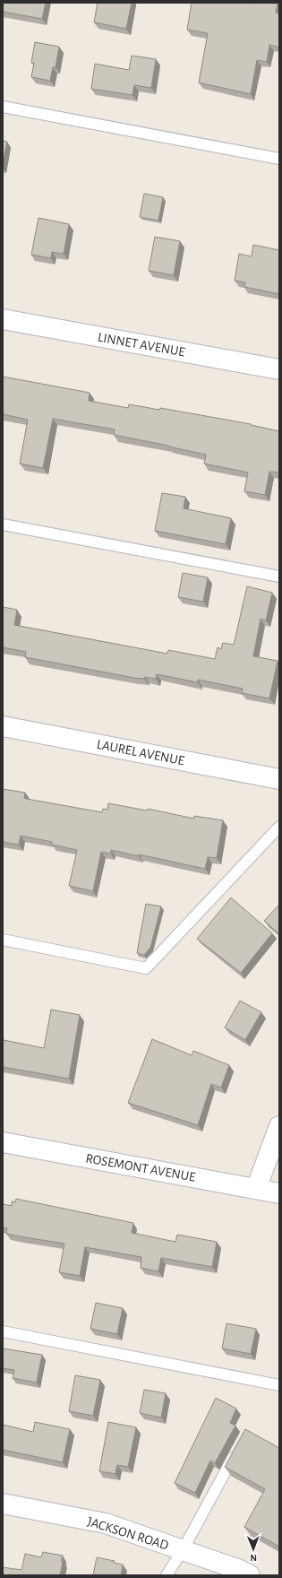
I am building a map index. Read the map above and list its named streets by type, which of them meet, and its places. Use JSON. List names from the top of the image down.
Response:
{
  "streets": {
    "street": [
      "LINNET AVENUE",
      "LAUREL AVENUE",
      "ROSEMONT AVENUE",
      "JACKSON ROAD"
    ]
  },
  "north": "bottom"
}
